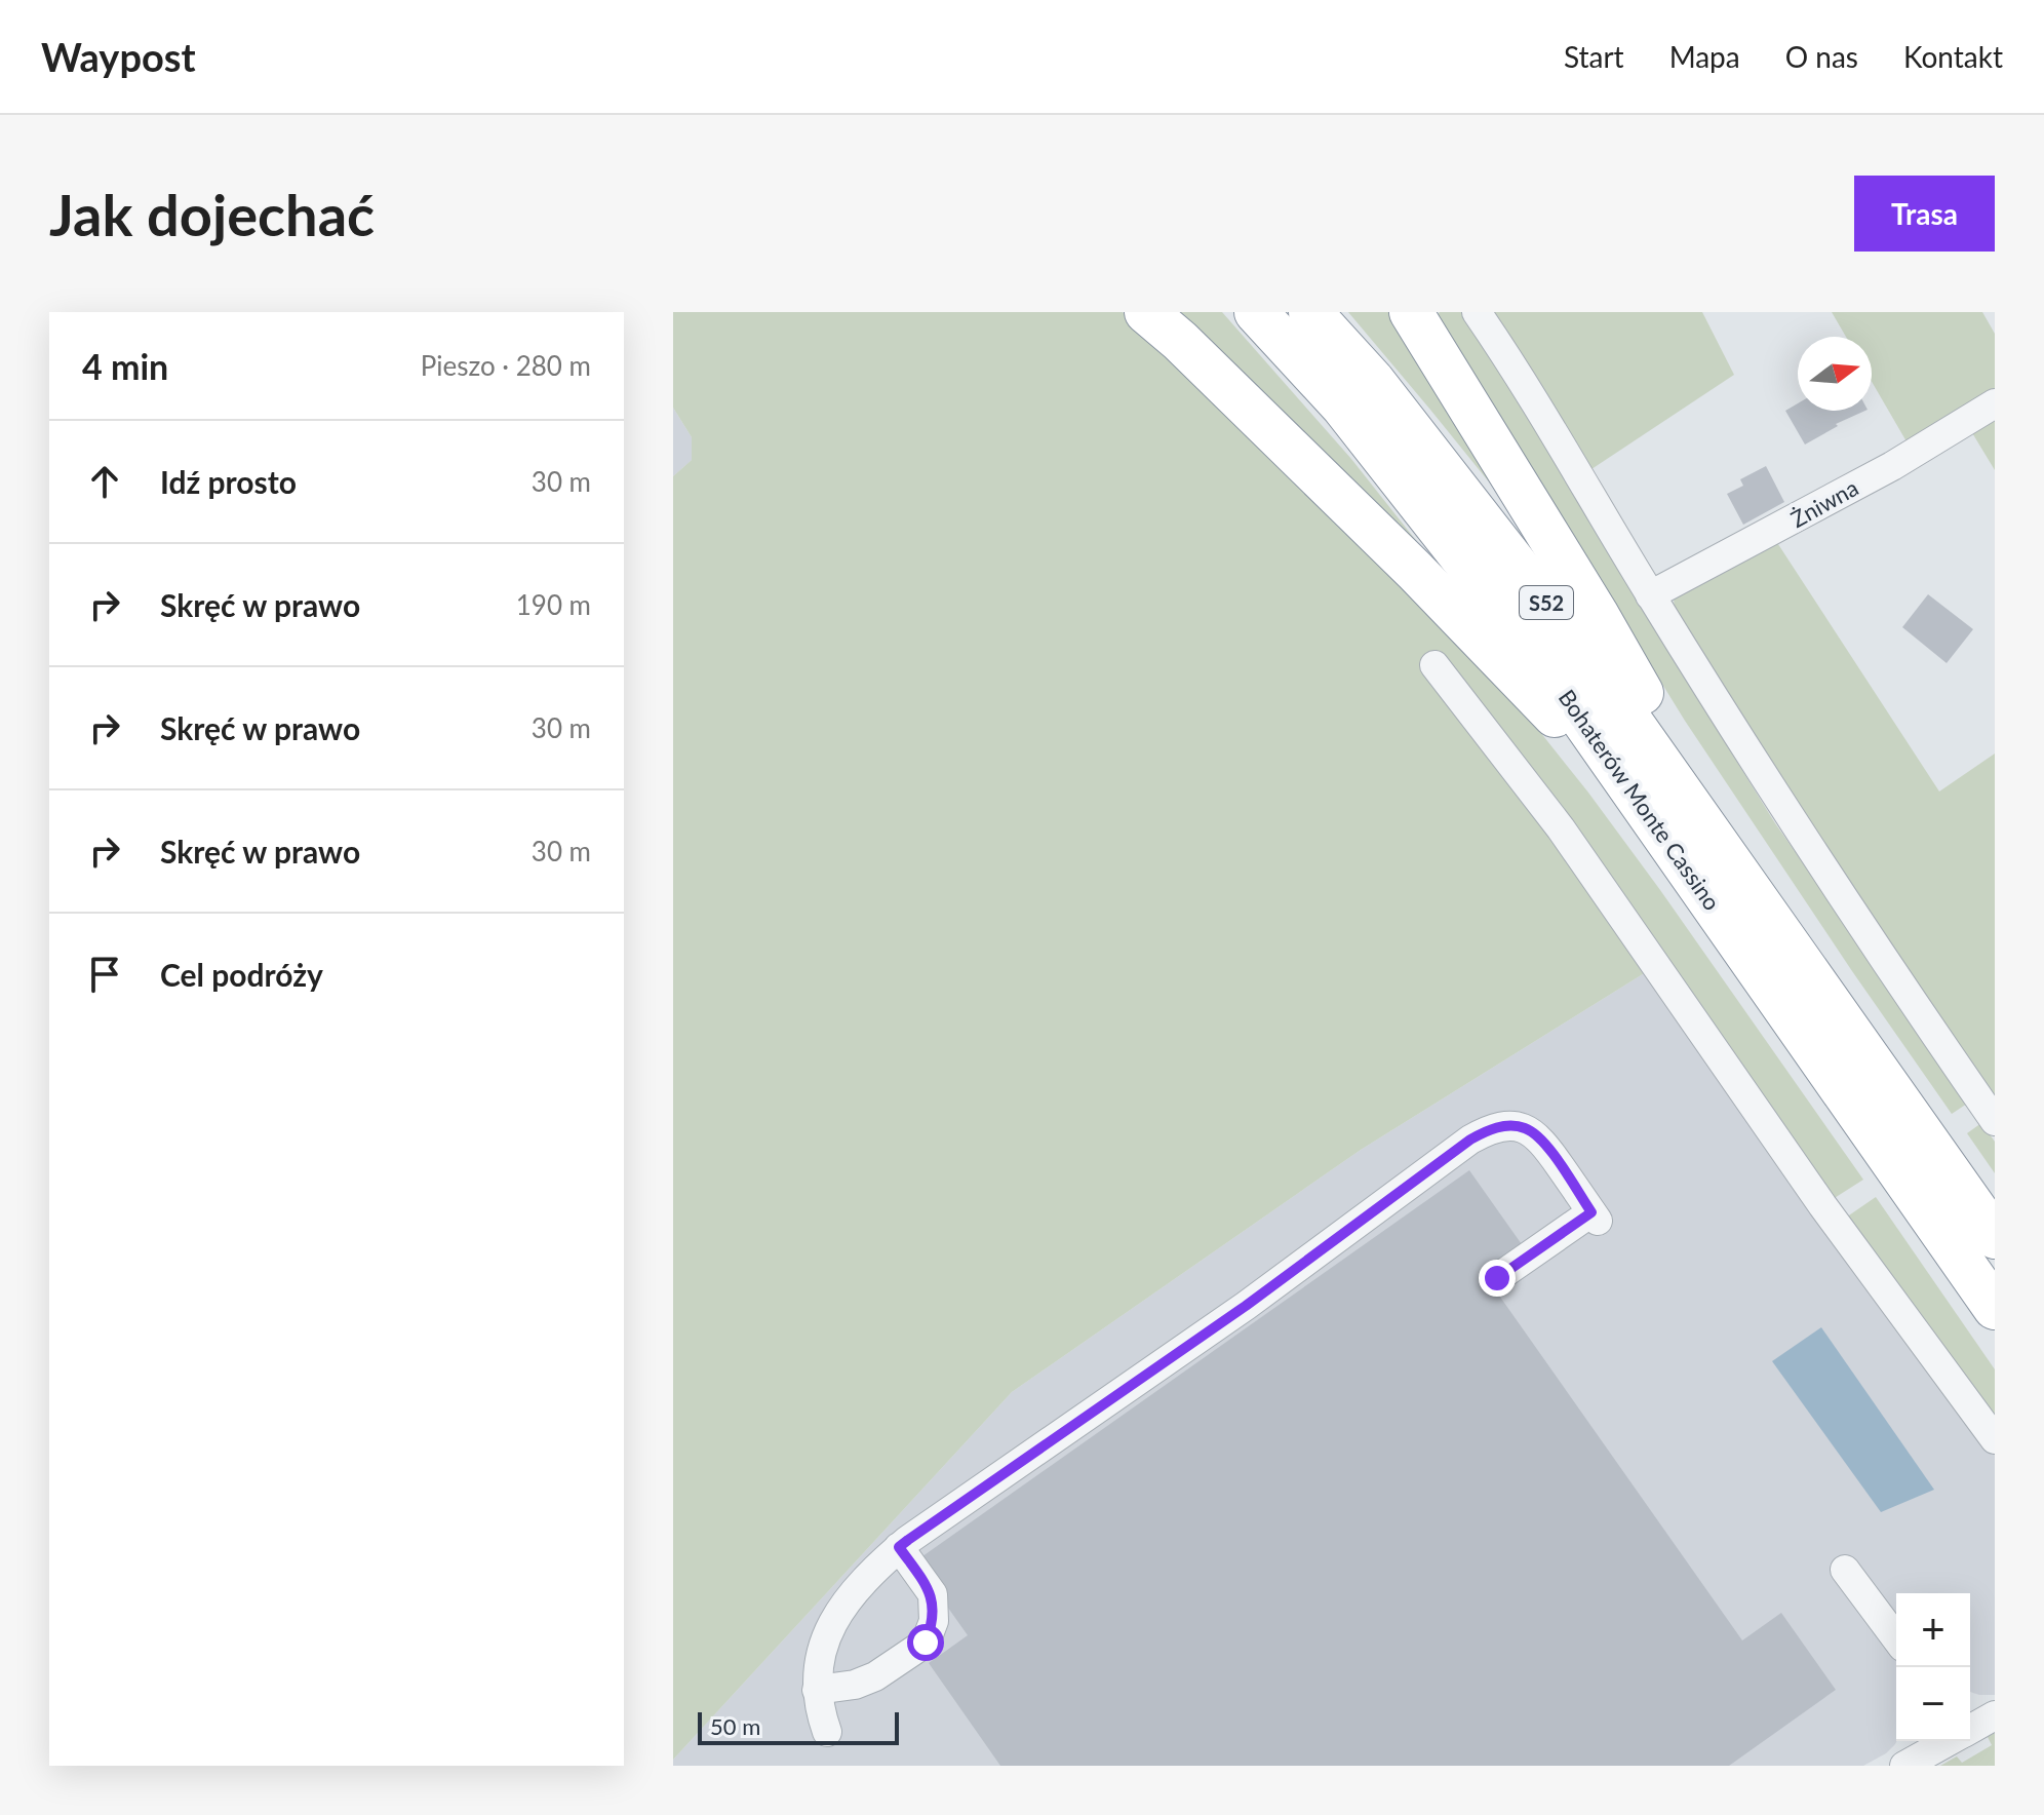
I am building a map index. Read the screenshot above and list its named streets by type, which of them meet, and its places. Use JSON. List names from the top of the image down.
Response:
{
  "streets": {
    "highway": ["S52", "Bohaterów Monte Cassino"],
    "street": ["Żniwna"]
  },
  "scale_bar": "50 m",
  "north": "right",
  "page": {
    "header": "Waypost",
    "nav": [
      "Start",
      "Mapa",
      "O nas",
      "Kontakt"
    ],
    "buttons": "Trasa",
    "title": "Jak dojechać",
    "heading": ["4 min", "Pieszo · 280 m"],
    "list": [
      ["Idź prosto", "30 m"],
      ["Skręć w prawo", "190 m"],
      ["Skręć w prawo", "30 m"],
      ["Skręć w prawo", "30 m"],
      "Cel podróży"
    ],
    "map_buttons": ["+", "−"],
    "scale": "50 m"
  }
}
